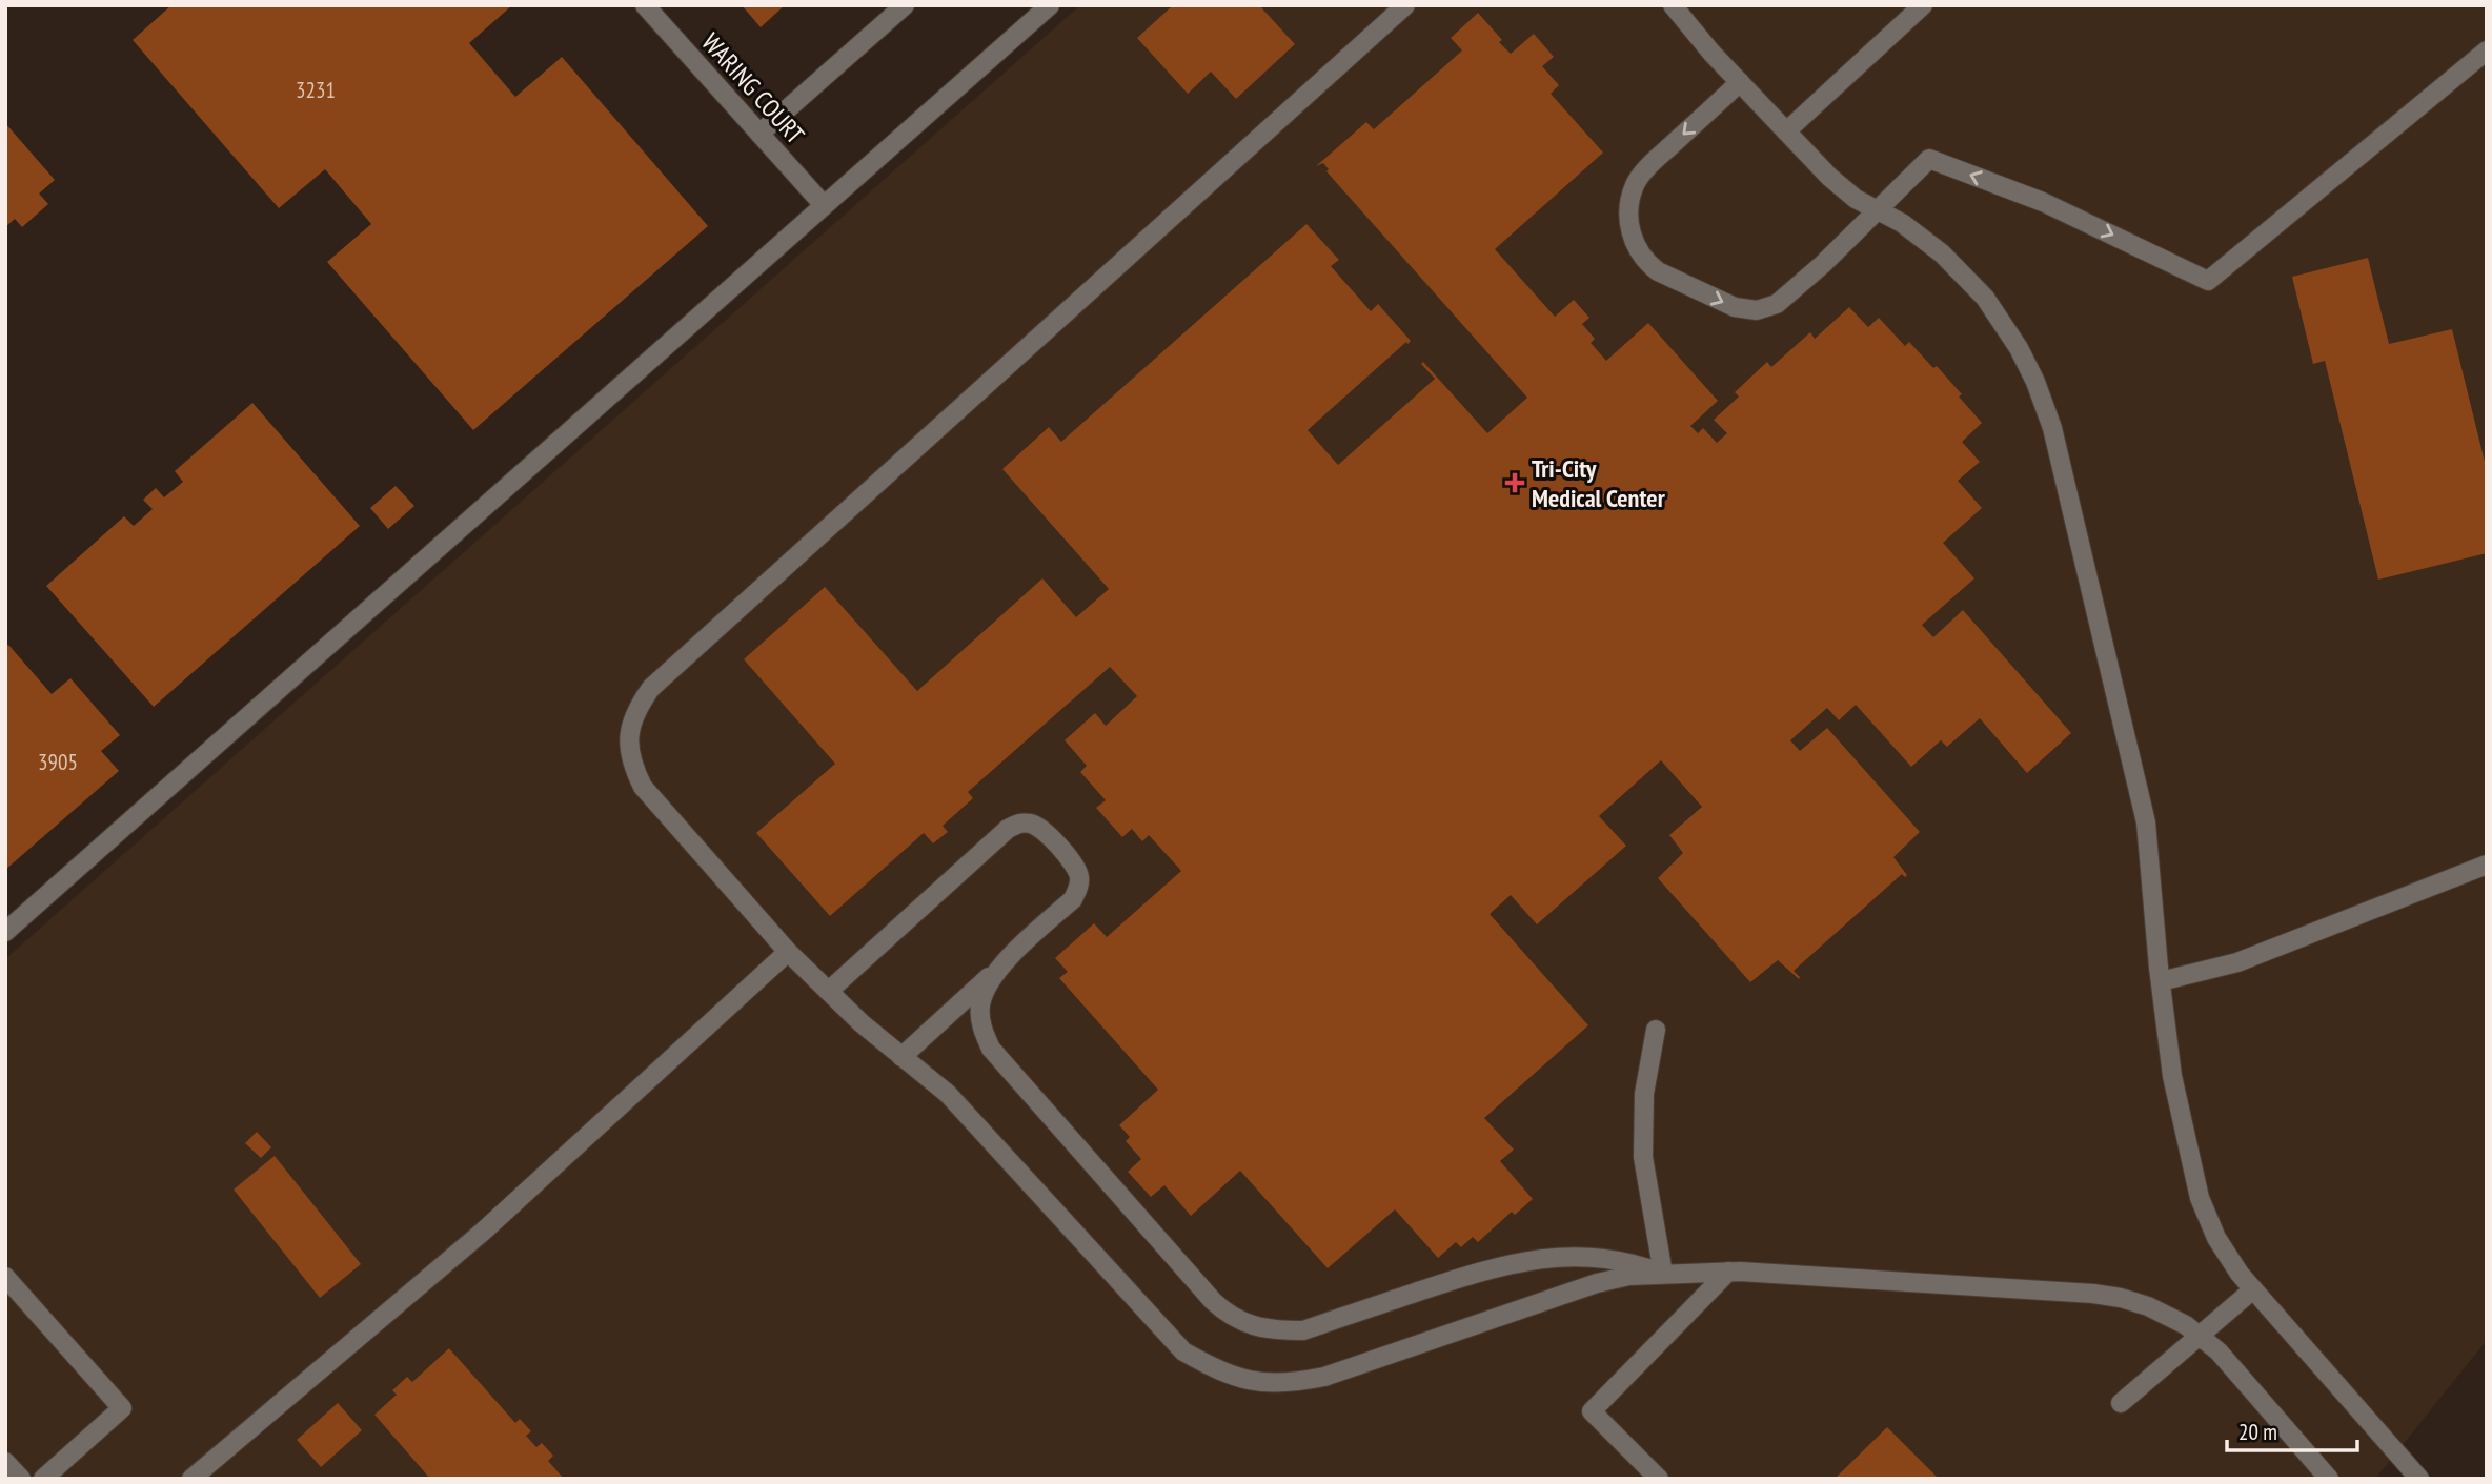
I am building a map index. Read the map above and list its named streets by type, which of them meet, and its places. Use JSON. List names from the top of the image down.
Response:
{
  "streets": {
    "street": ["WARING COURT"]
  },
  "places": {
    "health": ["Tri-City Medical Center"]
  },
  "house_numbers": ["3231", "3905"],
  "scale_bar": "20 m"
}
